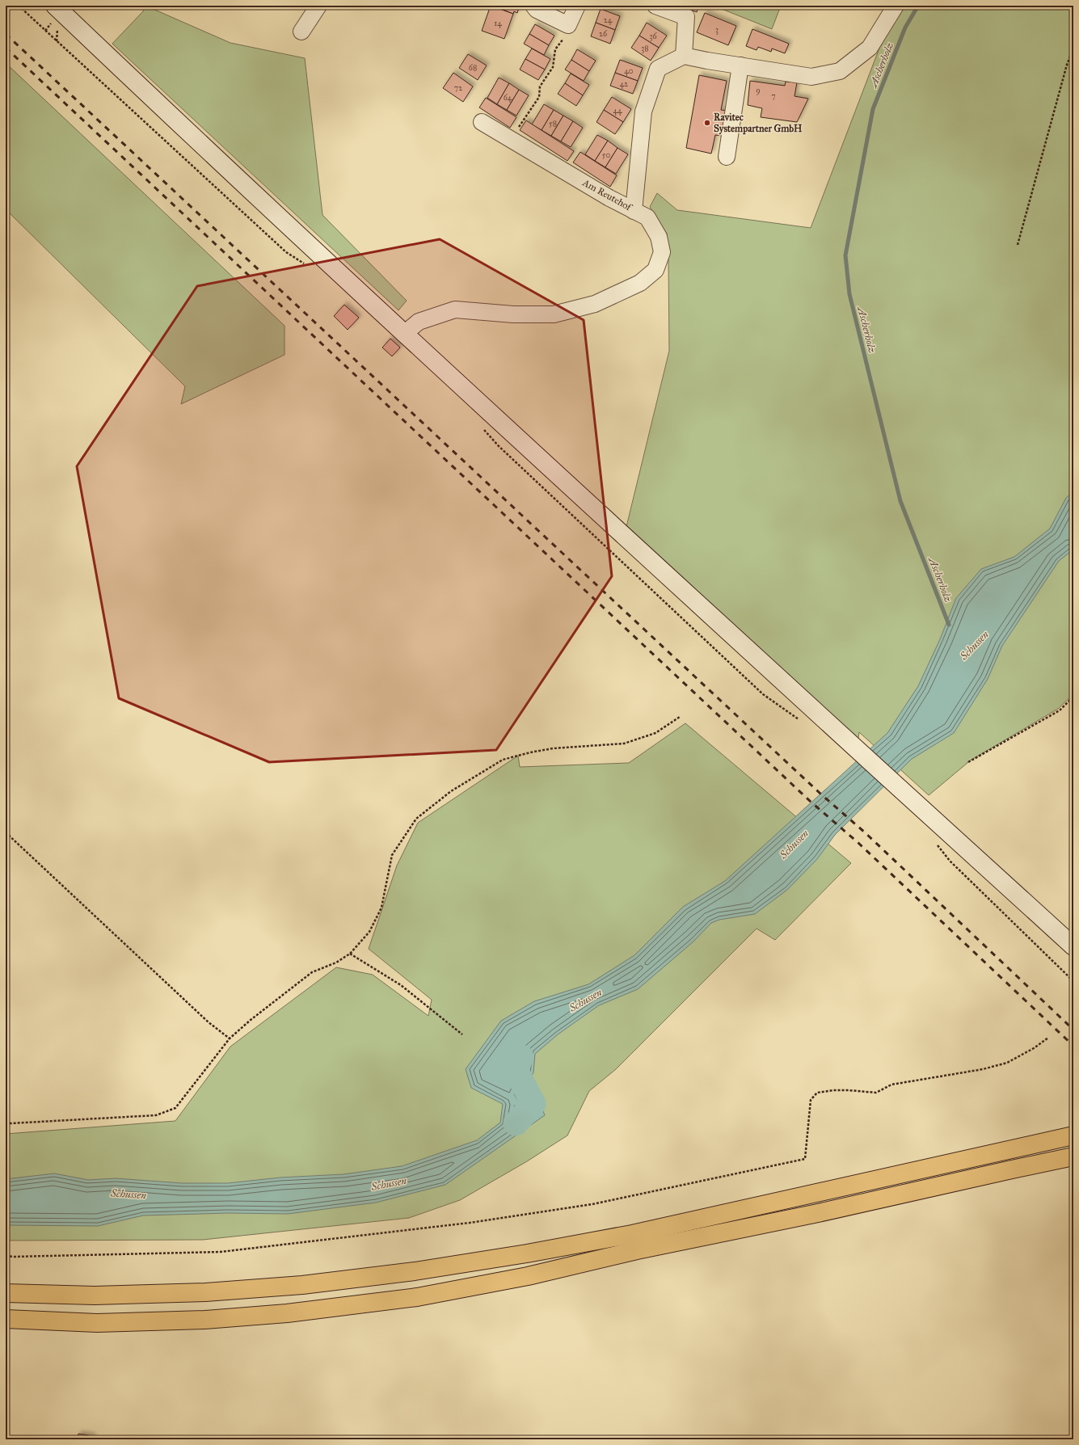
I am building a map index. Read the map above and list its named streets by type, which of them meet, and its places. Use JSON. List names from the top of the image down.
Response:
{
  "streets": {
    "street": ["Am Reutehof"]
  },
  "water": ["Ascherholz", "Schussen"],
  "places": ["Ravitec Systempartner GmbH"],
  "house_numbers": [
    "24",
    "14",
    "3",
    "26",
    "36",
    "38",
    "68",
    "40",
    "42",
    "72",
    "9",
    "7",
    "64",
    "44",
    "58",
    "50"
  ]
}
